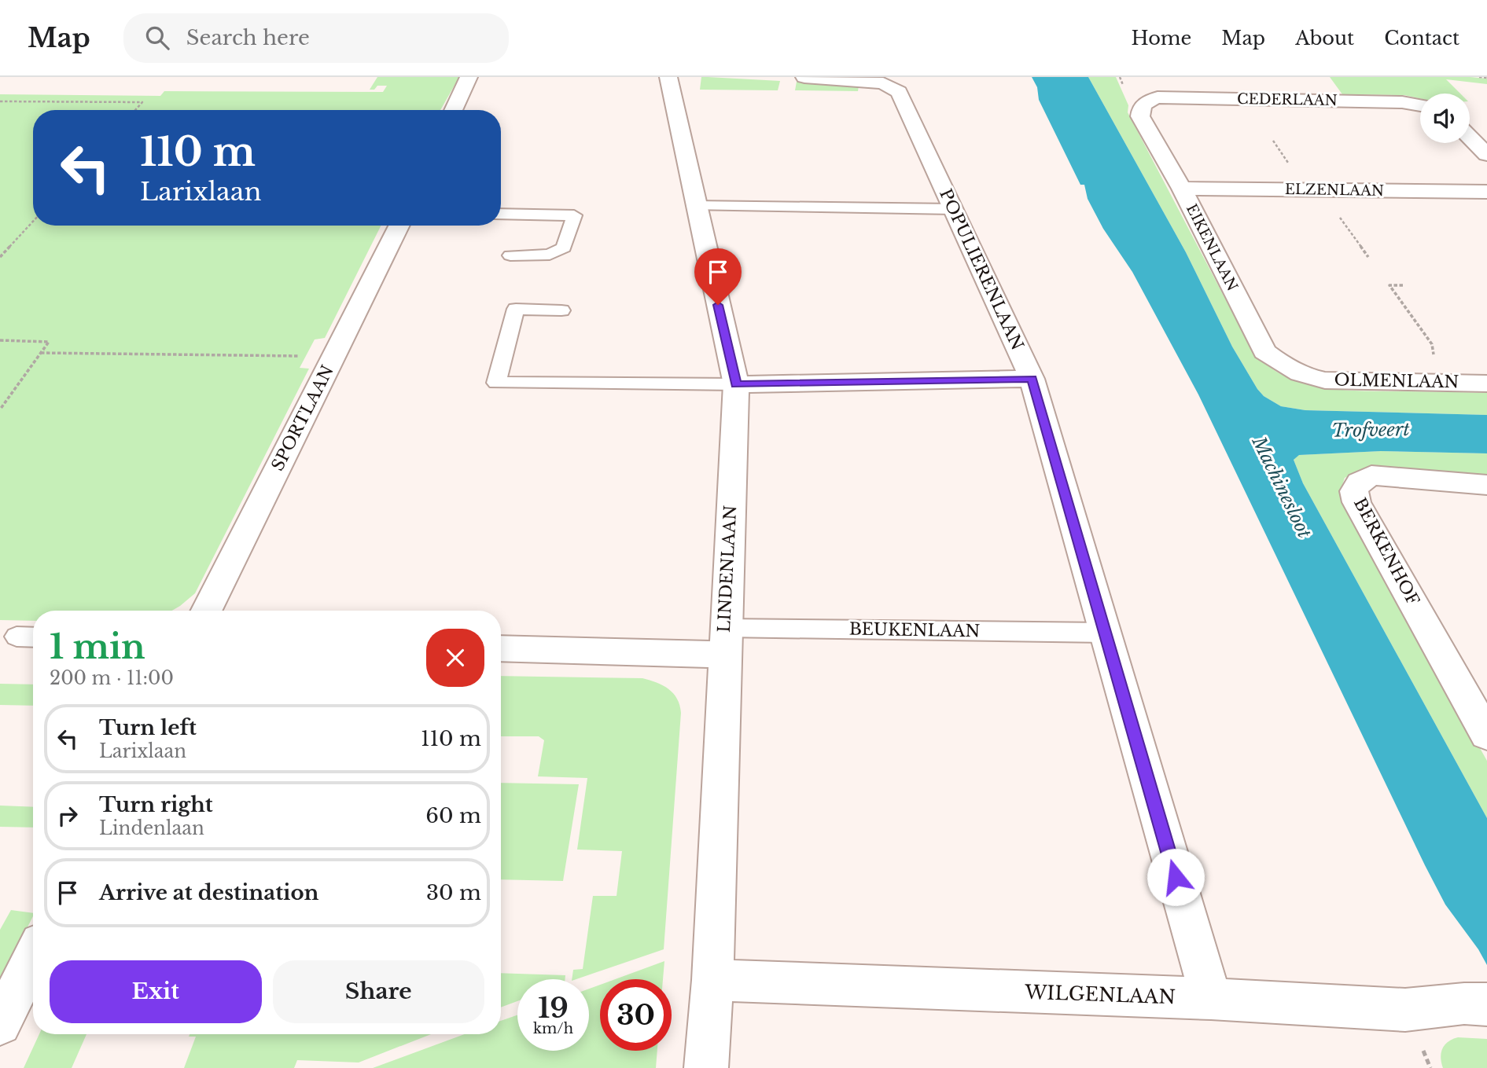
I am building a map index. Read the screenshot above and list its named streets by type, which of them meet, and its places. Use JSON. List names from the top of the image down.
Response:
{
  "streets": {
    "street": [
      "CEDERLAAN",
      "ELZENLAAN",
      "EIKENLAAN",
      "POPULIERENLAAN",
      "OLMENLAAN",
      "SPORTLAAN",
      "BERKENHOF",
      "LINDENLAAN",
      "BEUKENLAAN",
      "WILGENLAAN"
    ]
  },
  "crossings": [
    ["CEDERLAAN", "EIKENLAAN"],
    ["ELZENLAAN", "EIKENLAAN"],
    ["EIKENLAAN", "OLMENLAAN"],
    ["POPULIERENLAAN", "BEUKENLAAN"],
    ["POPULIERENLAAN", "WILGENLAAN"],
    ["LINDENLAAN", "BEUKENLAAN"],
    ["LINDENLAAN", "WILGENLAAN"]
  ],
  "water": ["Trofveert", "Machinesloot"],
  "page": {
    "header": "Map",
    "search": "Search here",
    "nav": [
      "Home",
      "Map",
      "About",
      "Contact"
    ],
    "turn": ["110 m", "Larixlaan"],
    "heading": ["1 min", "200 m · 11:00"],
    "list": [
      {
        "name": "Turn left",
        "note": "Larixlaan",
        "value": "110 m"
      },
      {
        "name": "Turn right",
        "note": "Lindenlaan",
        "value": "60 m"
      },
      {
        "name": "Arrive at destination",
        "value": "30 m"
      }
    ],
    "buttons": ["Exit", "Share"],
    "speed": "19 km/h",
    "limit": "30"
  }
}
